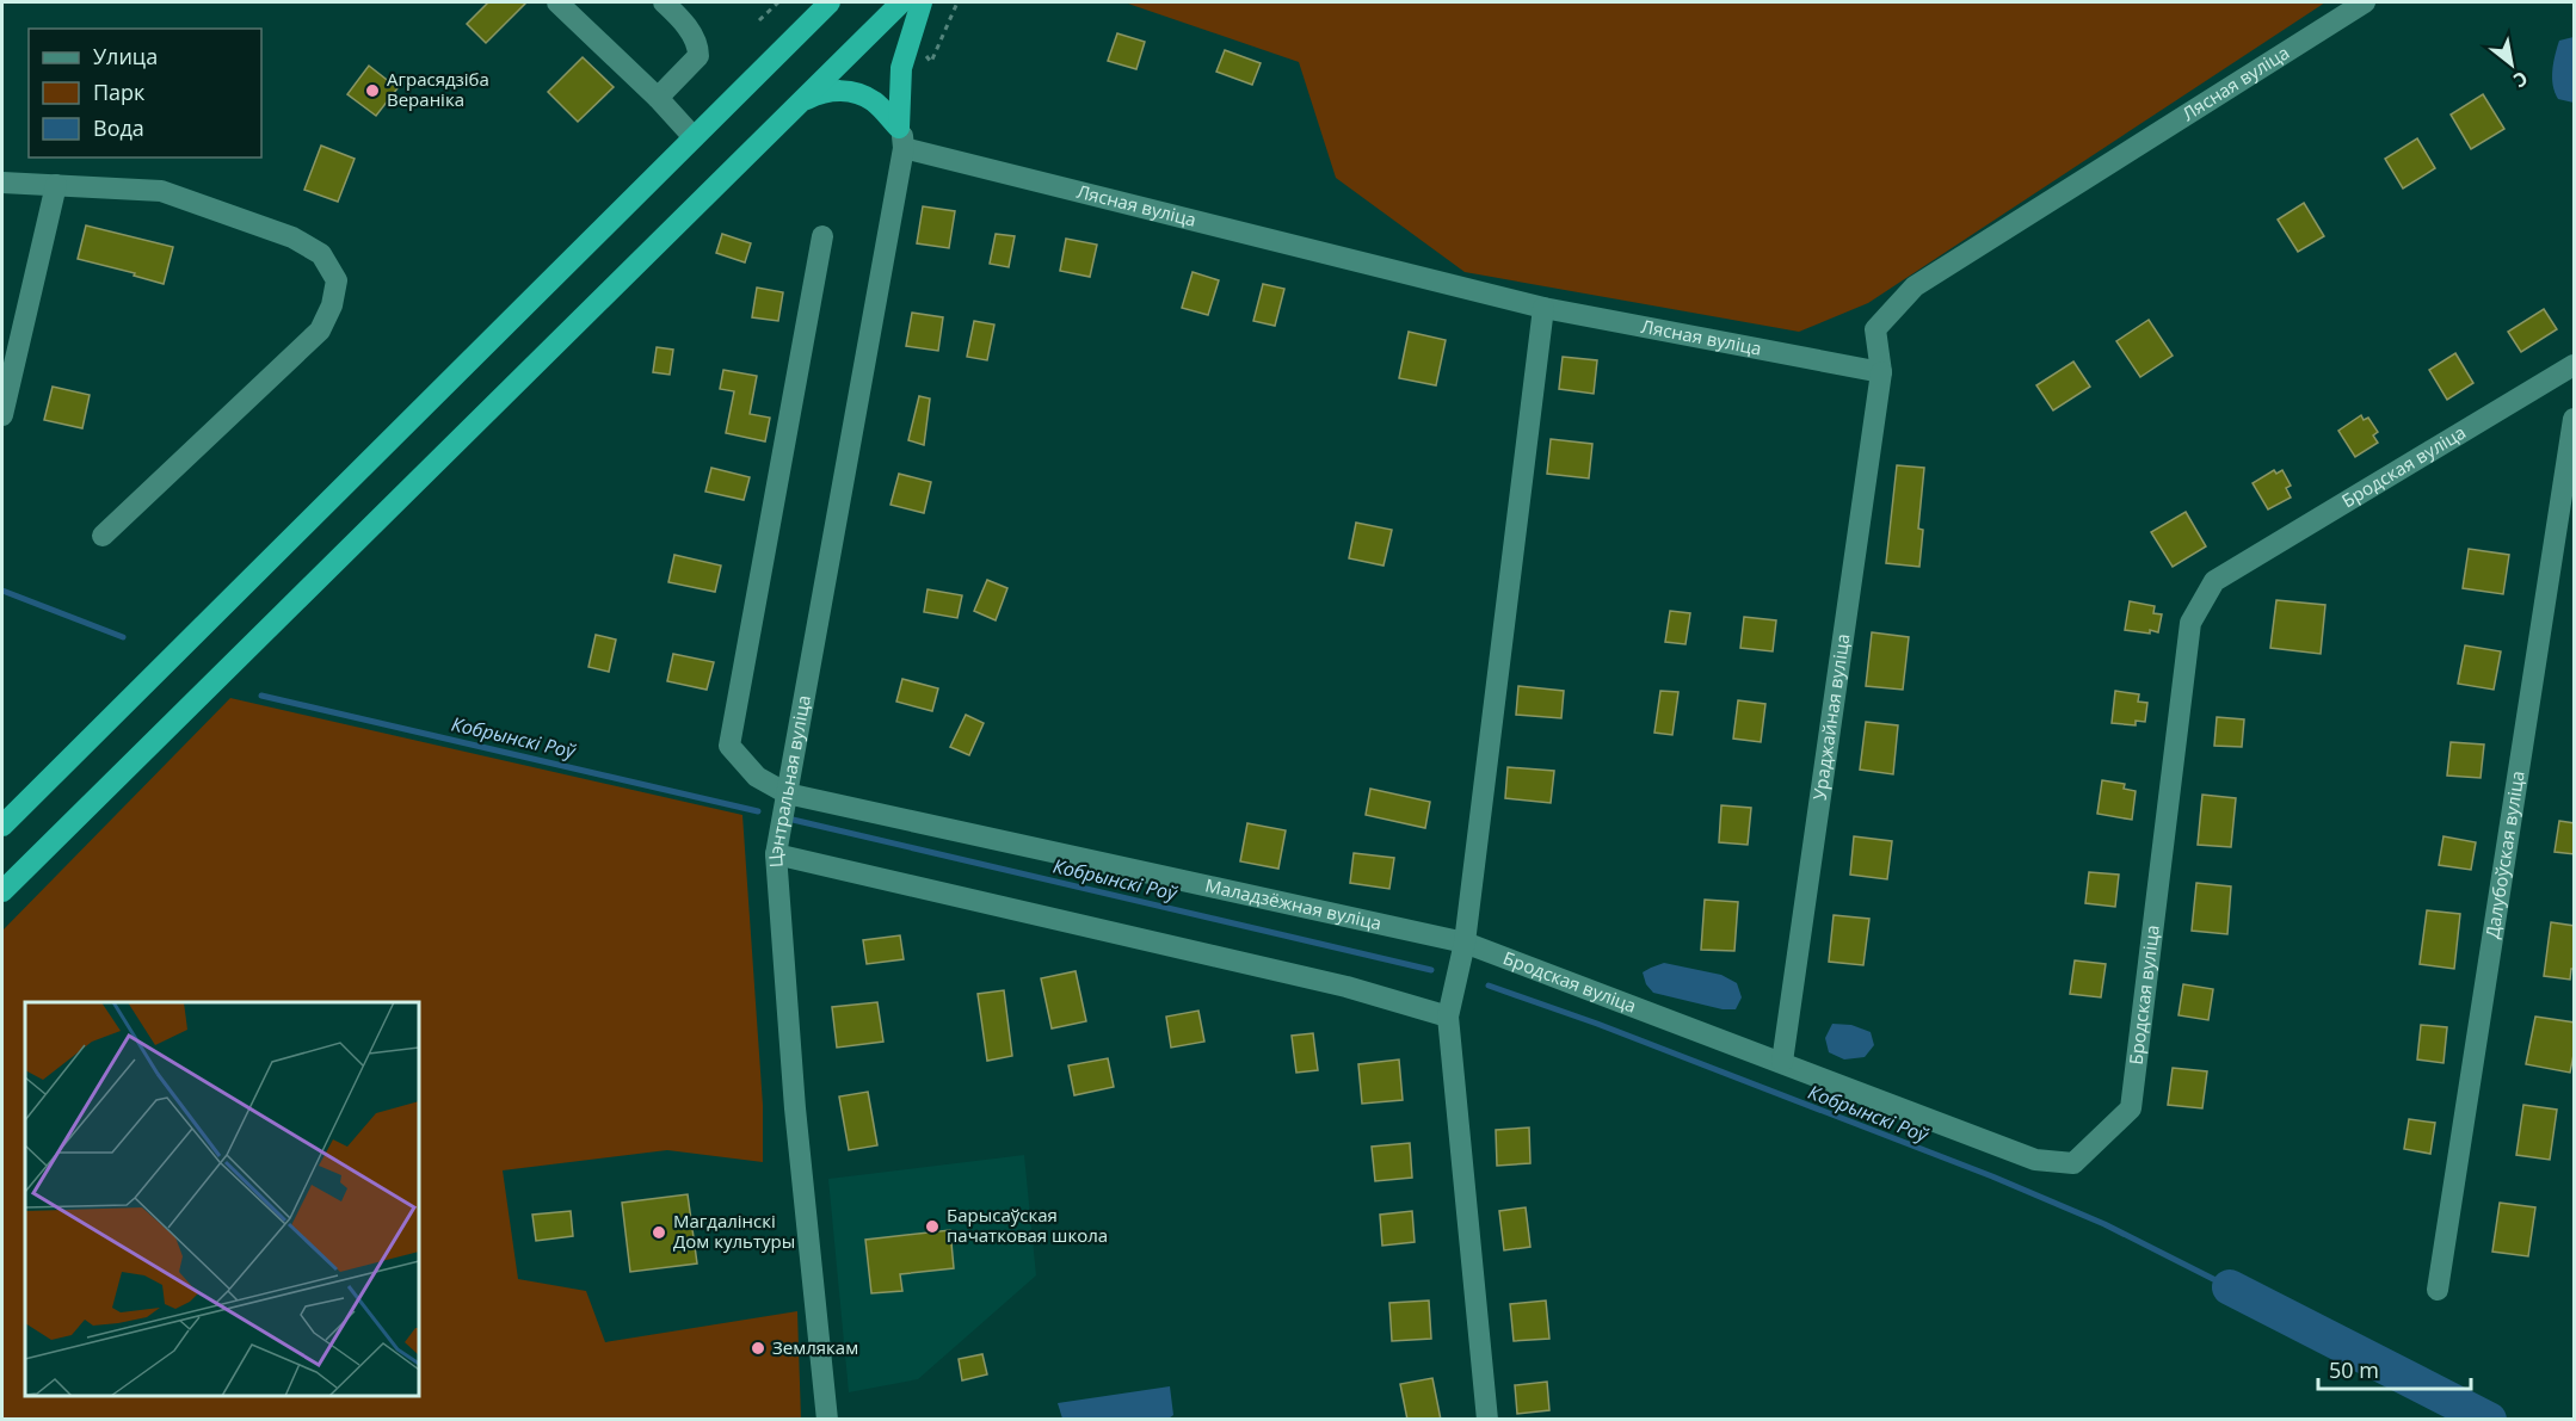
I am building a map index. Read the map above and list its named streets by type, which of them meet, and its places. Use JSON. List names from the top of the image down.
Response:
{
  "streets": {
    "street": [
      "Лясная вуліца",
      "Бродская вуліца",
      "Ураджайная вуліца",
      "Цэнтральная вуліца",
      "Далубоўская вуліца",
      "Маладзёжная вуліца"
    ]
  },
  "crossings": [
    ["Лясная вуліца", "Ураджайная вуліца"],
    ["Лясная вуліца", "Цэнтральная вуліца"],
    ["Бродская вуліца", "Ураджайная вуліца"],
    ["Бродская вуліца", "Маладзёжная вуліца"],
    ["Цэнтральная вуліца", "Маладзёжная вуліца"]
  ],
  "water": ["Кобрынскі Роў"],
  "places": [
    "Аграсядзіба Вераніка",
    "Барысаўская пачатковая школа",
    "Магдалінскі Дом культуры",
    "Землякам"
  ],
  "legend": ["Улица", "Парк", "Вода"],
  "scale_bar": "50 m",
  "north": "bottom right"
}
